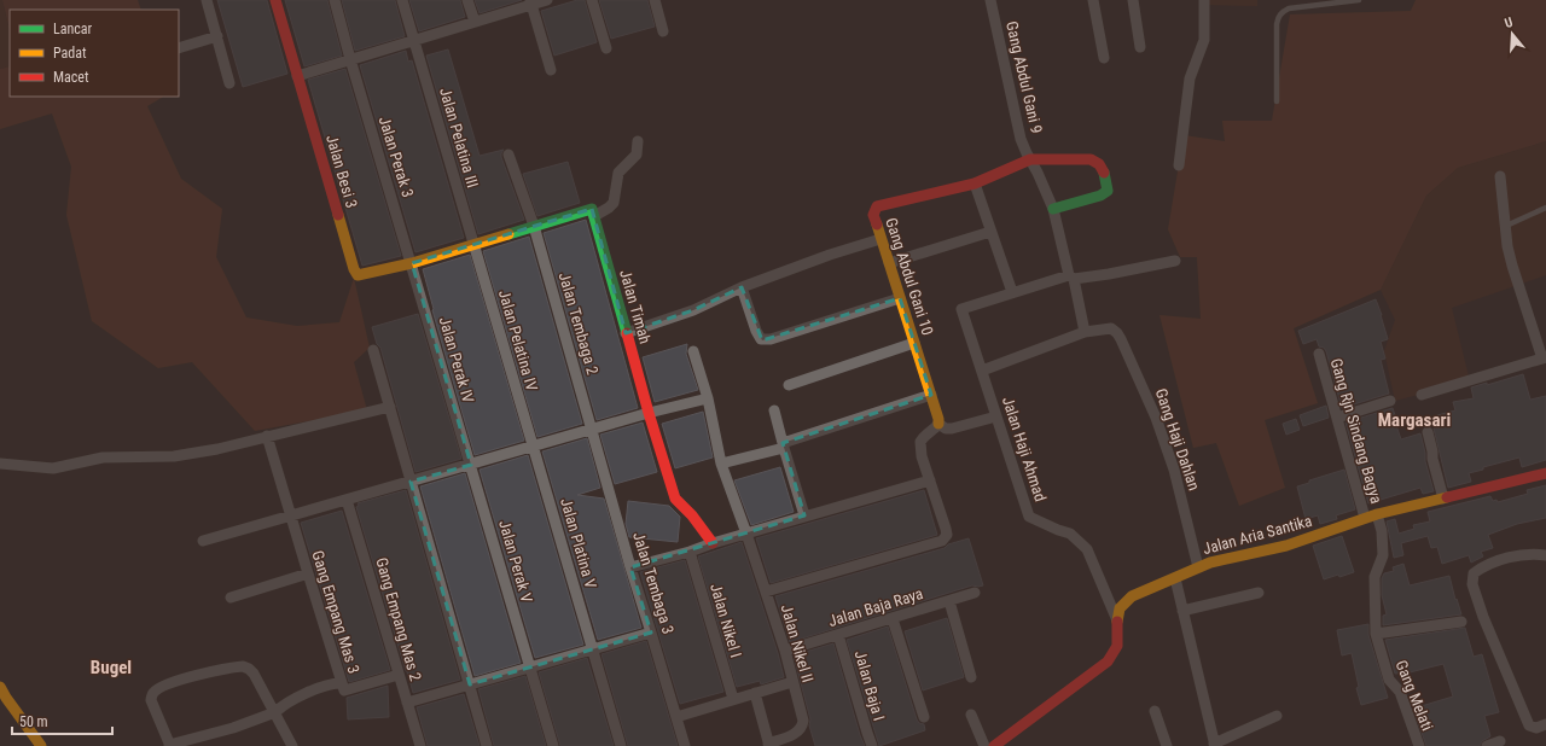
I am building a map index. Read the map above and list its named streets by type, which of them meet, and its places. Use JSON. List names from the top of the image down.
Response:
{
  "streets": {
    "street": [
      "Gang Abdul Gani 9",
      "Jalan Pelatina III",
      "Jalan Perak 3",
      "Jalan Besi 3",
      "Gang Abdul Gani 10",
      "Jalan Timah",
      "Jalan Tembaga 2",
      "Jalan Pelatina IV",
      "Jalan Perak IV",
      "Gang Rjn Sindang Bagya",
      "Gang Haji Dahlan",
      "Jalan Haji Ahmad",
      "Jalan Aria Santika",
      "Jalan Platina V",
      "Jalan Perak V",
      "Jalan Tembaga 3",
      "Jalan Baja Raya",
      "Gang Empang Mas 3",
      "Gang Empang Mas 2",
      "Jalan Nikel I",
      "Jalan Nikel II",
      "Jalan Baja I",
      "Gang Melati"
    ]
  },
  "crossings": [
    ["Gang Abdul Gani 9", "Gang Haji Dahlan"],
    ["Jalan Pelatina III", "Jalan Pelatina IV"],
    ["Jalan Perak 3", "Jalan Besi 3"],
    ["Jalan Perak 3", "Jalan Perak IV"],
    ["Jalan Besi 3", "Jalan Perak IV"],
    ["Jalan Tembaga 2", "Jalan Tembaga 3"],
    ["Jalan Pelatina IV", "Jalan Platina V"],
    ["Jalan Perak IV", "Jalan Perak V"],
    ["Gang Rjn Sindang Bagya", "Jalan Aria Santika"],
    ["Gang Haji Dahlan", "Jalan Aria Santika"],
    ["Jalan Haji Ahmad", "Jalan Aria Santika"],
    ["Jalan Aria Santika", "Gang Melati"],
    ["Jalan Baja Raya", "Jalan Nikel II"],
    ["Jalan Baja Raya", "Jalan Baja I"],
    ["Gang Empang Mas 3", "Gang Empang Mas 2"]
  ],
  "districts": ["Margasari", "Bugel"],
  "legend": ["Lancar", "Padat", "Macet"],
  "scale_bar": "50 m",
  "north": "top"
}
